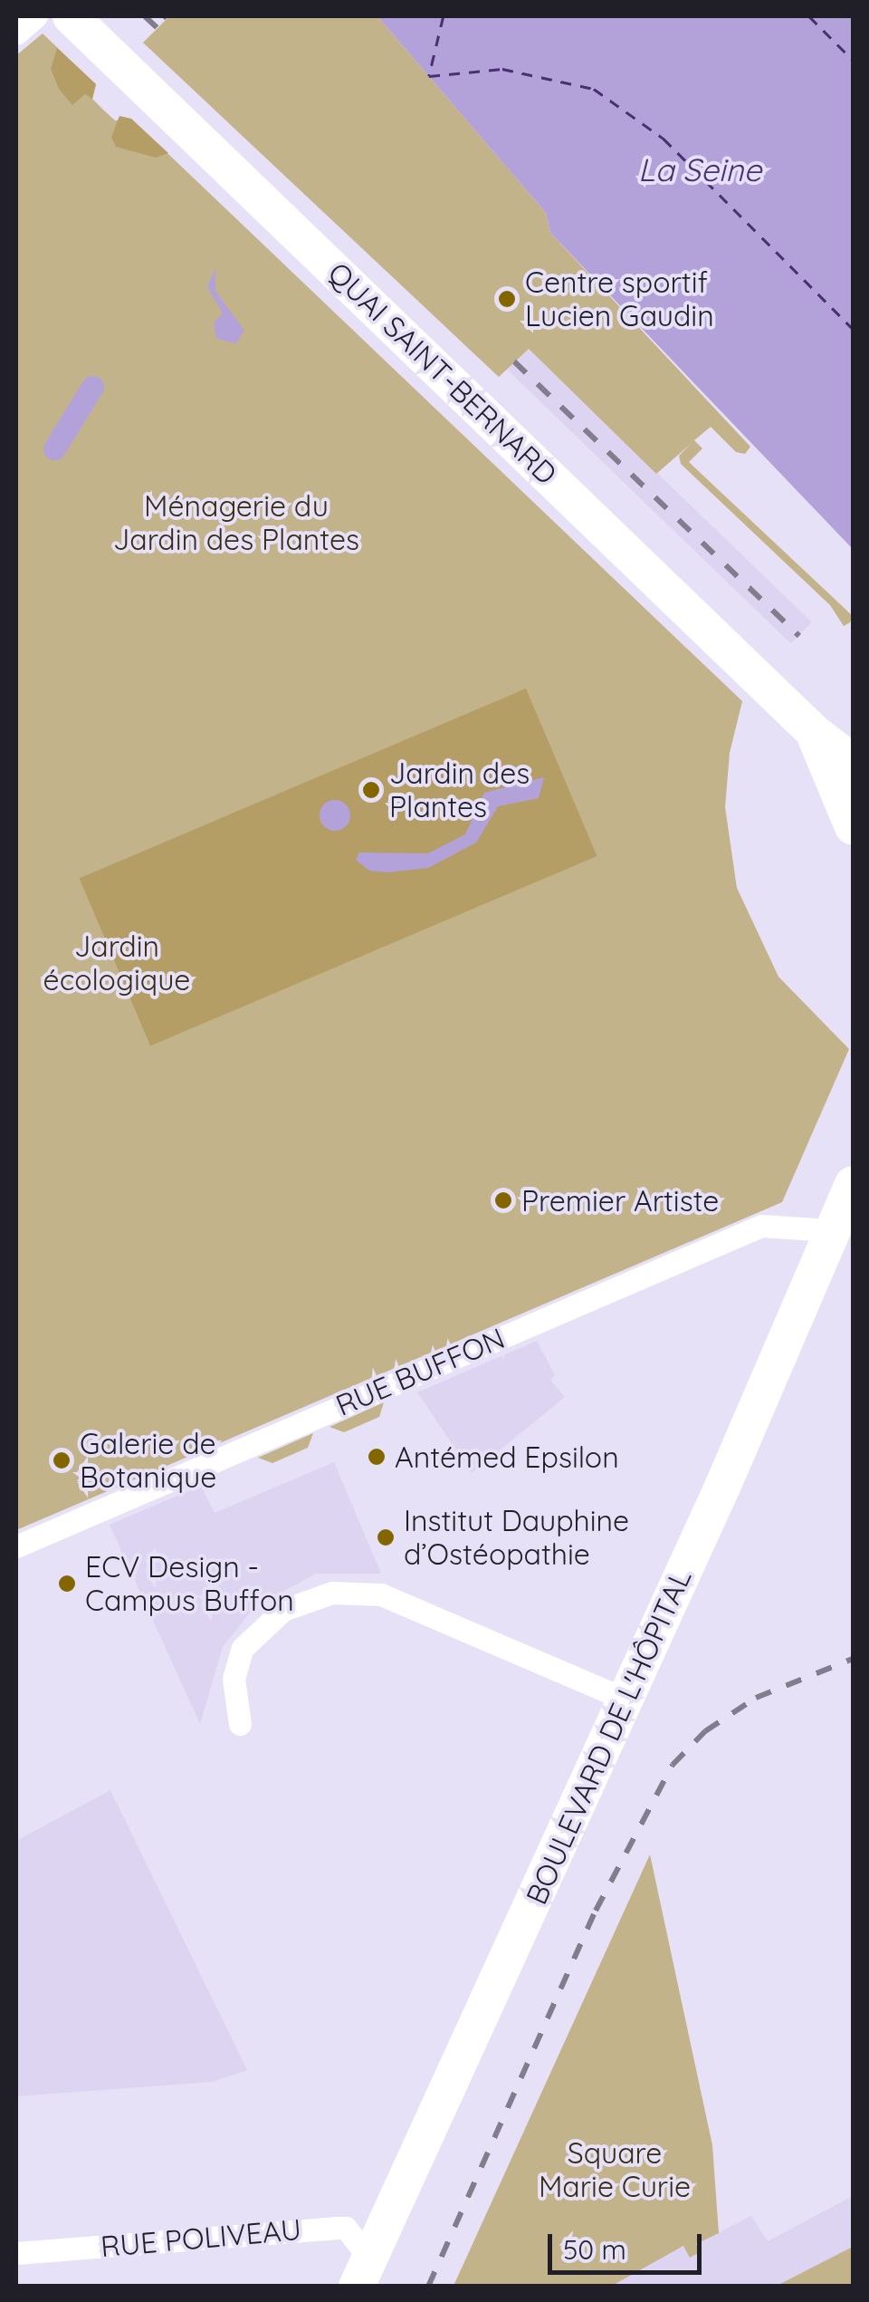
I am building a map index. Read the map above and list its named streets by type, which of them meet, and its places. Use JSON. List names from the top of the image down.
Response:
{
  "streets": {
    "main road": ["QUAI SAINT-BERNARD", "BOULEVARD DE L'HÔPITAL"],
    "street": ["RUE BUFFON", "RUE POLIVEAU"]
  },
  "crossings": [
    ["RUE BUFFON", "BOULEVARD DE L'HÔPITAL"],
    ["BOULEVARD DE L'HÔPITAL", "RUE POLIVEAU"]
  ],
  "water": ["La Seine"],
  "parks": ["Ménagerie du Jardin des Plantes", "Jardin écologique", "Square Marie Curie"],
  "places": [
    "Centre sportif Lucien Gaudin",
    "Jardin des Plantes",
    "Premier Artiste",
    "Antémed Epsilon",
    "Galerie de Botanique",
    "Institut Dauphine d’Ostéopathie",
    "ECV Design - Campus Buffon"
  ],
  "scale_bar": "50 m"
}
